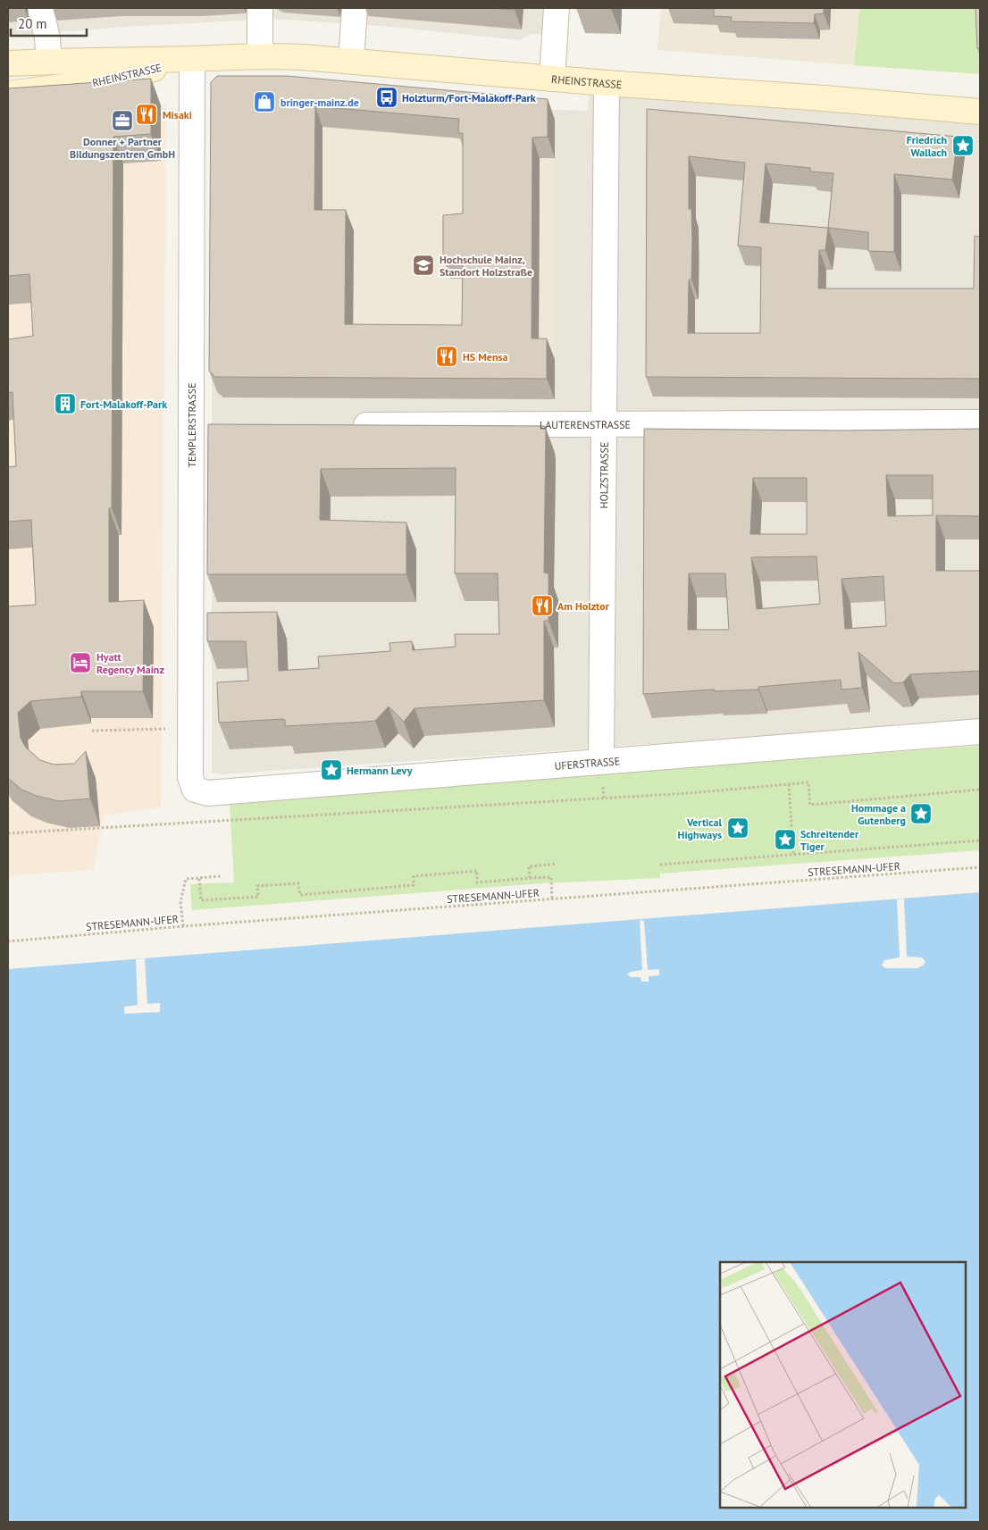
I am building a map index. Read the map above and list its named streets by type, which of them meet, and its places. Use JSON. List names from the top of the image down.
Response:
{
  "streets": {
    "main road": ["RHEINSTRASSE"],
    "street": [
      "LAUTERENSTRASSE",
      "TEMPLERSTRASSE",
      "HOLZSTRASSE",
      "UFERSTRASSE"
    ],
    "path": ["STRESEMANN-UFER"]
  },
  "crossings": [
    ["RHEINSTRASSE", "TEMPLERSTRASSE"],
    ["RHEINSTRASSE", "HOLZSTRASSE"],
    ["LAUTERENSTRASSE", "HOLZSTRASSE"],
    ["TEMPLERSTRASSE", "UFERSTRASSE"],
    ["HOLZSTRASSE", "UFERSTRASSE"]
  ],
  "places": {
    "bus stop": ["Holzturm/Fort-Malakoff-Park"],
    "shop": ["bringer-mainz.de"],
    "restaurant": ["Misaki", "HS Mensa", "Am Holztor"],
    "office": ["Donner + Partner Bildungszentren GmbH"],
    "place": [
      "Friedrich Wallach",
      "Hermann Levy",
      "Hommage a Gutenberg",
      "Vertical Highways",
      "Schreitender Tiger"
    ],
    "school or university": ["Hochschule Mainz, Standort Holzstraße"],
    "building": ["Fort-Malakoff-Park"],
    "hotel": ["Hyatt Regency Mainz"]
  },
  "scale_bar": "20 m"
}
